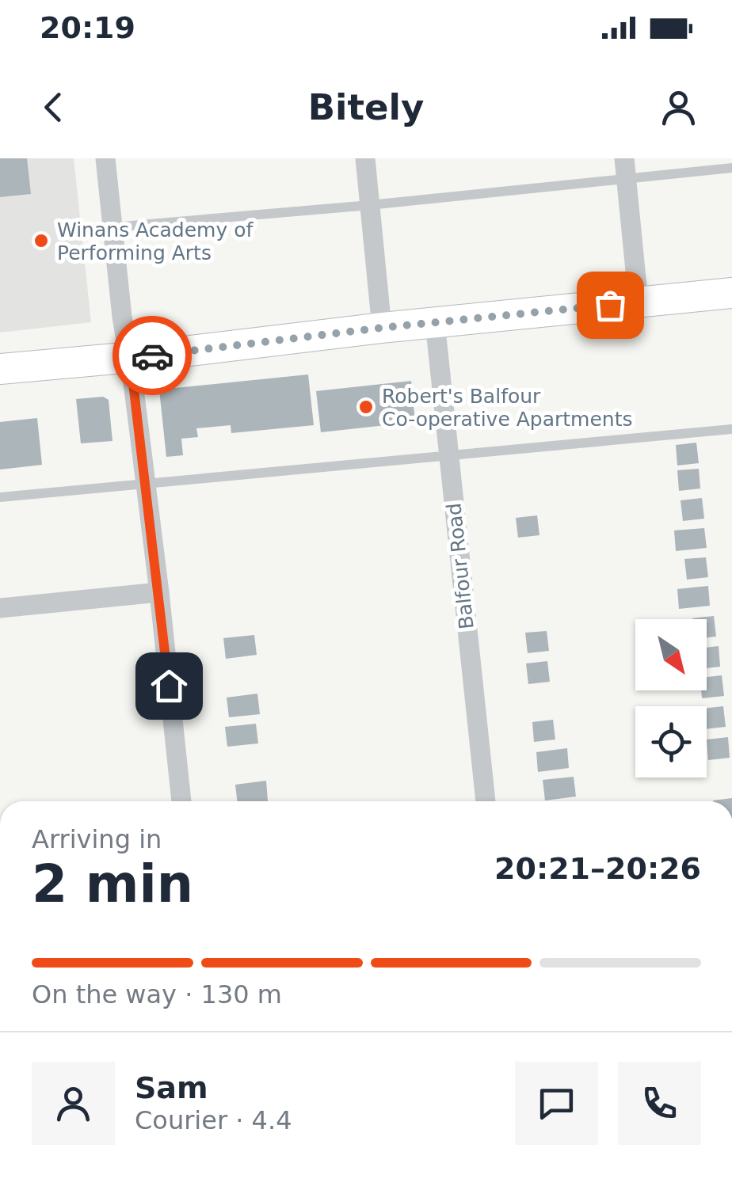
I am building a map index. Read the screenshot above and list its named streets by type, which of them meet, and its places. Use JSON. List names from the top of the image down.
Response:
{
  "streets": {
    "street": ["Balfour Road"]
  },
  "places": ["Winans Academy of Performing Arts", "Robert's Balfour Co-operative Apartments"],
  "north": "bottom right",
  "page": {
    "status": "20:19",
    "header": "Bitely",
    "heading": ["2 min", "Arriving in", "20:21–20:26"],
    "panel": ["Sam", "Courier · 4.4"],
    "bar": "On the way · 130 m"
  }
}
